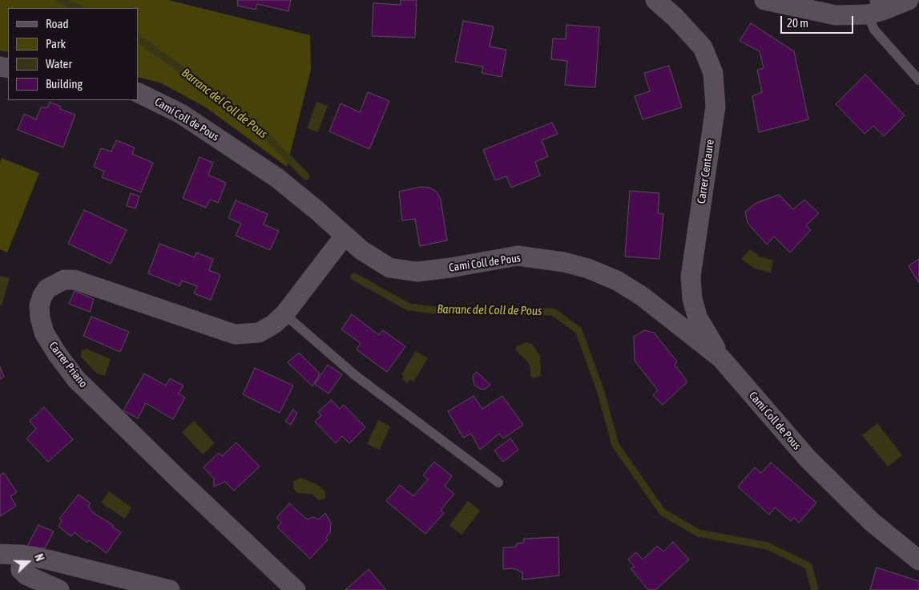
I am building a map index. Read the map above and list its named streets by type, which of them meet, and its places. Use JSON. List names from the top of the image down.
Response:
{
  "streets": {
    "street": ["Camí Coll de Pous", "Carrer Centaure", "Carrer Priano"]
  },
  "crossings": [
    ["Camí Coll de Pous", "Carrer Centaure"],
    ["Camí Coll de Pous", "Carrer Priano"]
  ],
  "water": ["Barranc del Coll de Pous"],
  "legend": [
    "Road",
    "Park",
    "Water",
    "Building"
  ],
  "scale_bar": "20 m",
  "north": "right"
}
